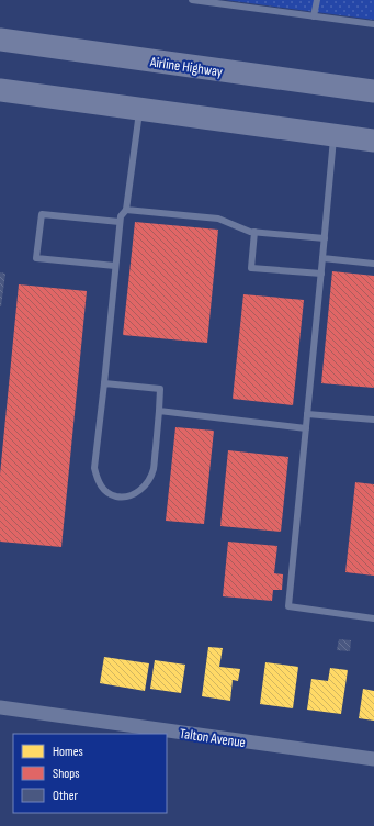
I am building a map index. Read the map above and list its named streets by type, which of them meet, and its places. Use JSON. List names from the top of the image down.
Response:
{
  "streets": {
    "highway": ["Airline Highway"],
    "street": ["Talton Avenue"]
  },
  "legend": ["Homes", "Shops", "Other"]
}
